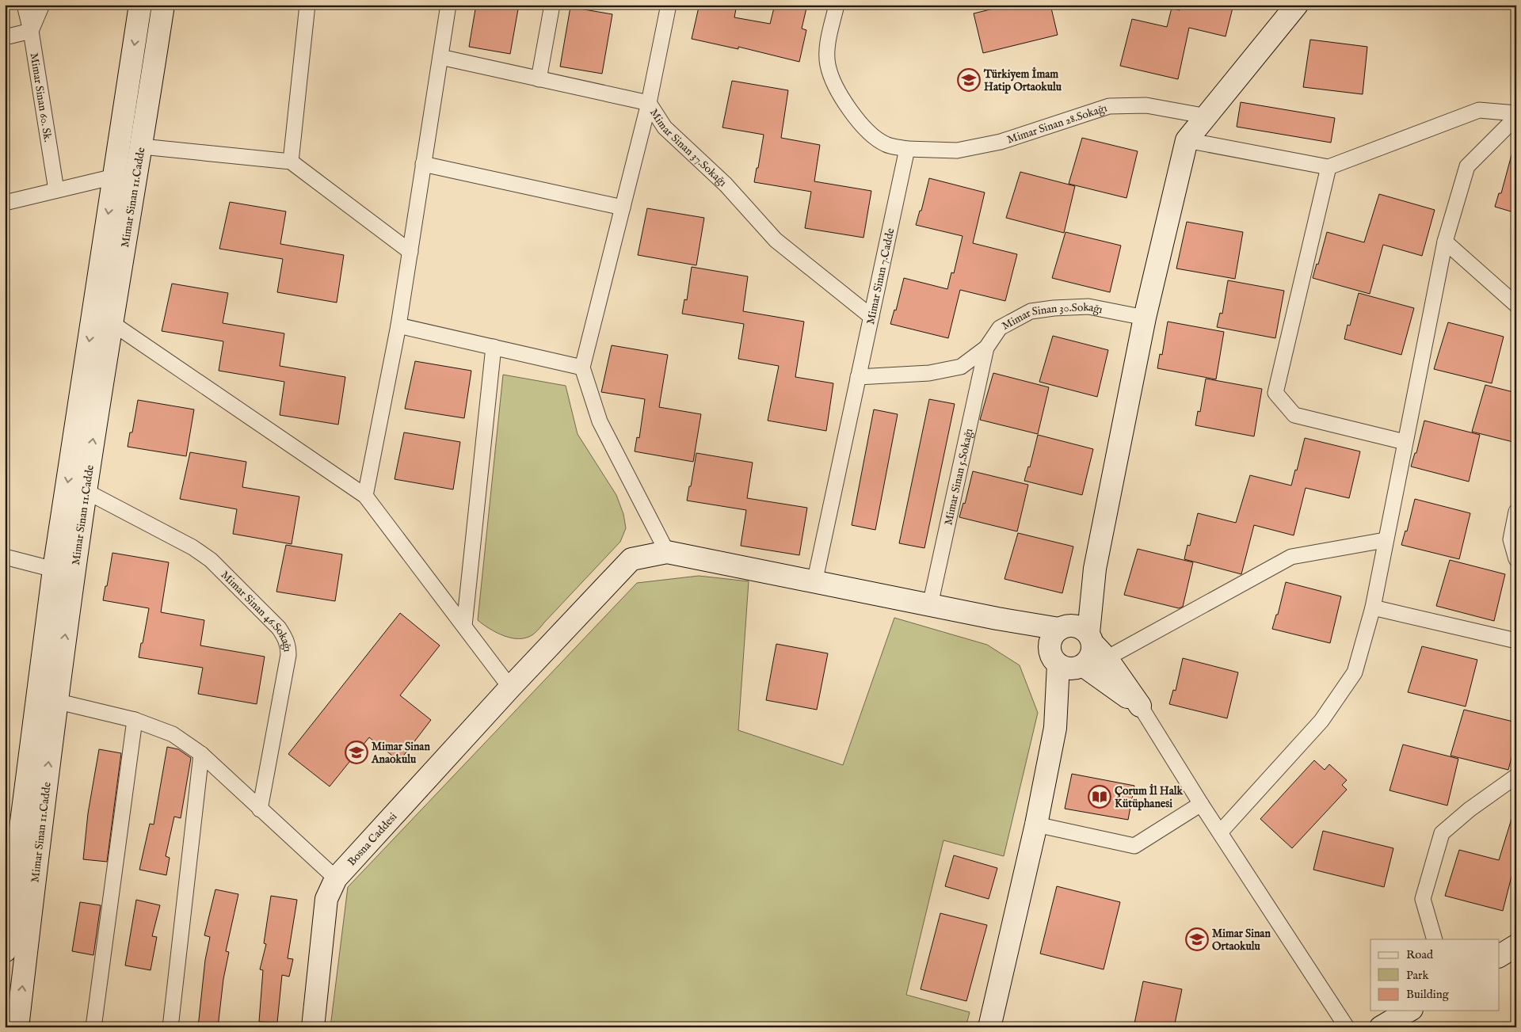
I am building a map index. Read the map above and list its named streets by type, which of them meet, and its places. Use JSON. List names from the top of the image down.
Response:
{
  "streets": {
    "street": [
      "Mimar Sinan 60. Sk.",
      "Mimar Sinan 28.Sokağı",
      "Mimar Sinan 37.Sokağı",
      "Mimar Sinan 11.Cadde",
      "Mimar Sinan 7.Cadde",
      "Mimar Sinan 30.Sokağı",
      "Mimar Sinan 5.Sokağı",
      "Mimar Sinan 46.Sokağı",
      "Bosna Caddesi"
    ]
  },
  "crossings": [
    ["Mimar Sinan 28.Sokağı", "Mimar Sinan 7.Cadde"],
    ["Mimar Sinan 37.Sokağı", "Mimar Sinan 7.Cadde"],
    ["Mimar Sinan 11.Cadde", "Mimar Sinan 46.Sokağı"],
    ["Mimar Sinan 7.Cadde", "Mimar Sinan 30.Sokağı"],
    ["Mimar Sinan 30.Sokağı", "Mimar Sinan 5.Sokağı"]
  ],
  "places": {
    "school or university": ["Türkiyem İmam Hatip Ortaokulu", "Mimar Sinan Anaokulu", "Mimar Sinan Ortaokulu"],
    "library": ["Çorum İl Halk Kütüphanesi"]
  },
  "legend": ["Road", "Park", "Building"]
}
